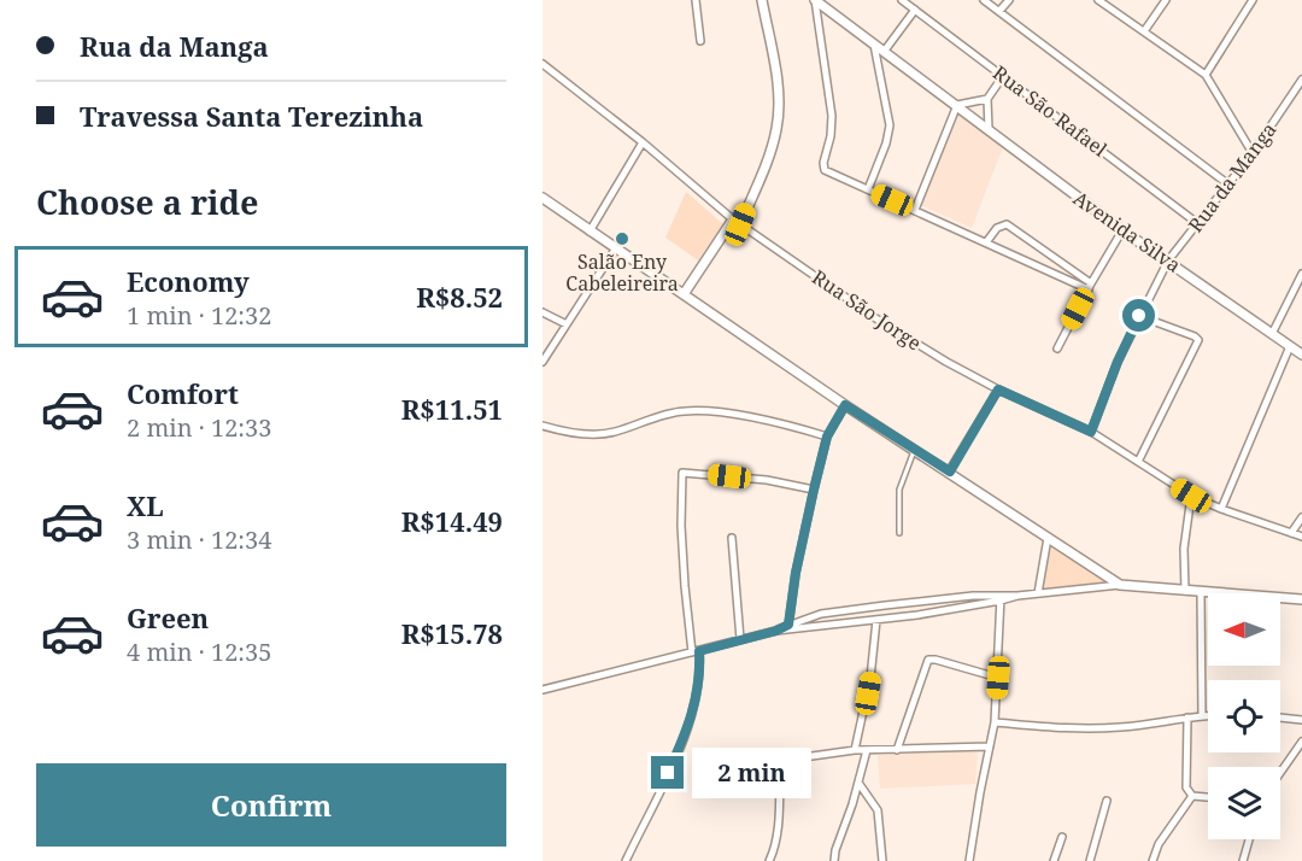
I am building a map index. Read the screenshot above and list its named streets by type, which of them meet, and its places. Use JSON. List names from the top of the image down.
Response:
{
  "streets": {
    "street": [
      "Rua São Rafael",
      "Rua da Manga",
      "Avenida Silva",
      "Rua São Jorge"
    ]
  },
  "crossings": [
    ["Rua São Rafael", "Rua da Manga"],
    ["Rua da Manga", "Avenida Silva"],
    ["Rua da Manga", "Rua São Jorge"]
  ],
  "places": ["Salão Eny Cabeleireira"],
  "north": "left",
  "page": {
    "banner": ["Rua da Manga", "Travessa Santa Terezinha"],
    "heading": "Choose a ride",
    "list": [
      {
        "name": "Economy",
        "note": "1 min · 12:32",
        "value": "R$8.52"
      },
      {
        "name": "Comfort",
        "note": "2 min · 12:33",
        "value": "R$11.51"
      },
      {
        "name": "XL",
        "note": "3 min · 12:34",
        "value": "R$14.49"
      },
      {
        "name": "Green",
        "note": "4 min · 12:35",
        "value": "R$15.78"
      }
    ],
    "bubble": "2 min",
    "buttons": "Confirm"
  }
}
